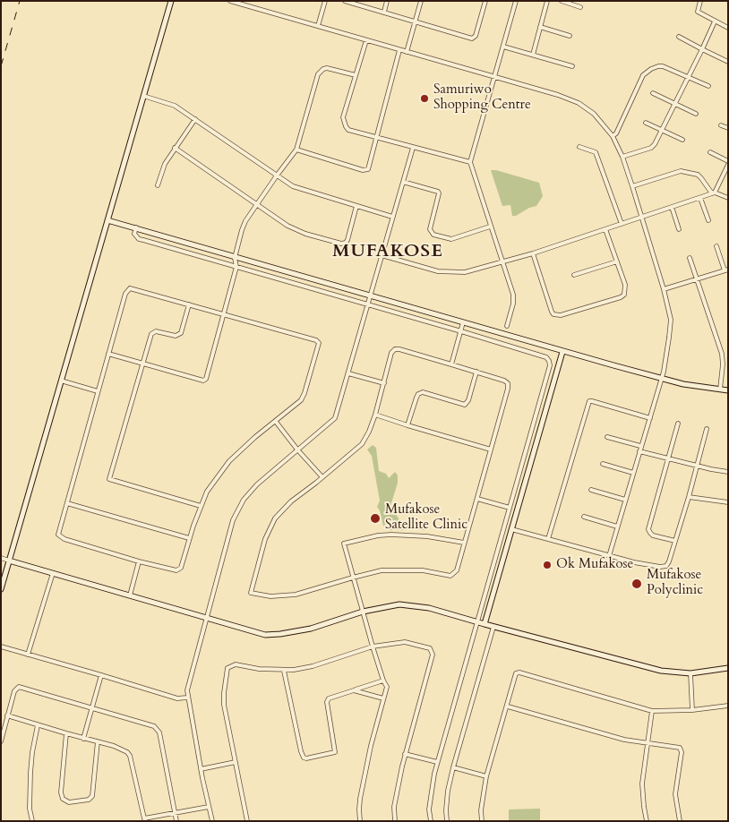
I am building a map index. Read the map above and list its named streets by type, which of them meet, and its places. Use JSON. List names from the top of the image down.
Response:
{
  "districts": ["MUFAKOSE"],
  "places": [
    "Samuriwo Shopping Centre",
    "Mufakose Satellite Clinic",
    "Ok Mufakose",
    "Mufakose Polyclinic"
  ]
}
